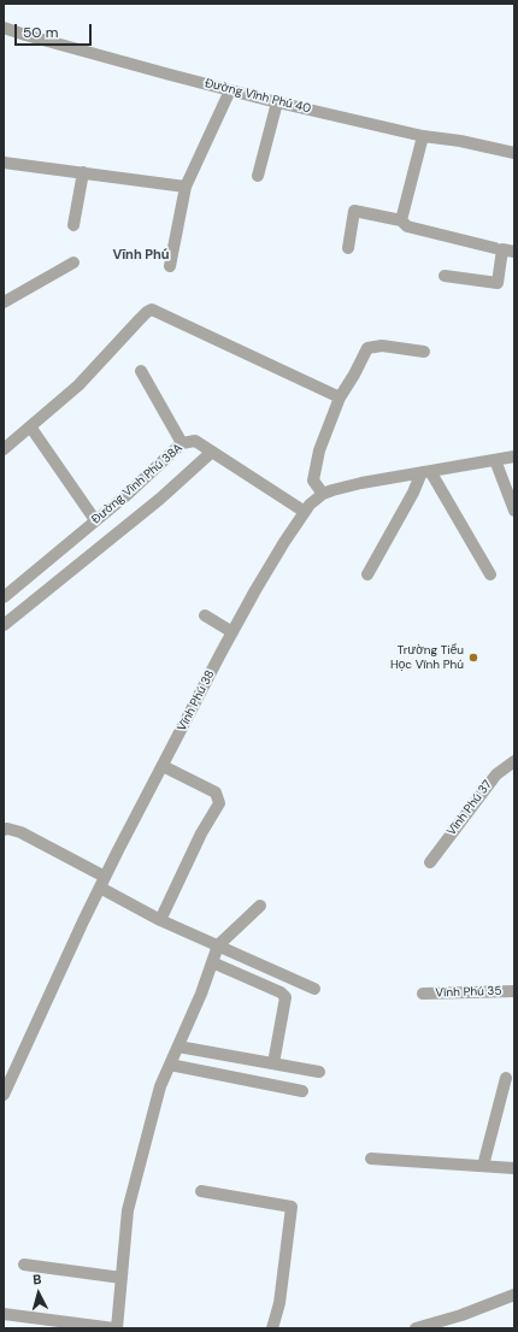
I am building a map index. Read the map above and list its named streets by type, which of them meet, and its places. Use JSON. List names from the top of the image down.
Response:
{
  "streets": {
    "street": [
      "Đường Vĩnh Phú 40",
      "Đường Vĩnh Phú 38A",
      "Vĩnh Phú 38",
      "Vĩnh Phú 37",
      "Vĩnh Phú 35"
    ]
  },
  "crossings": [
    ["Đường Vĩnh Phú 38A", "Vĩnh Phú 38"]
  ],
  "districts": ["Vĩnh Phú"],
  "places": ["Trường Tiểu Học Vĩnh Phú"],
  "scale_bar": "50 m",
  "north": "top"
}
